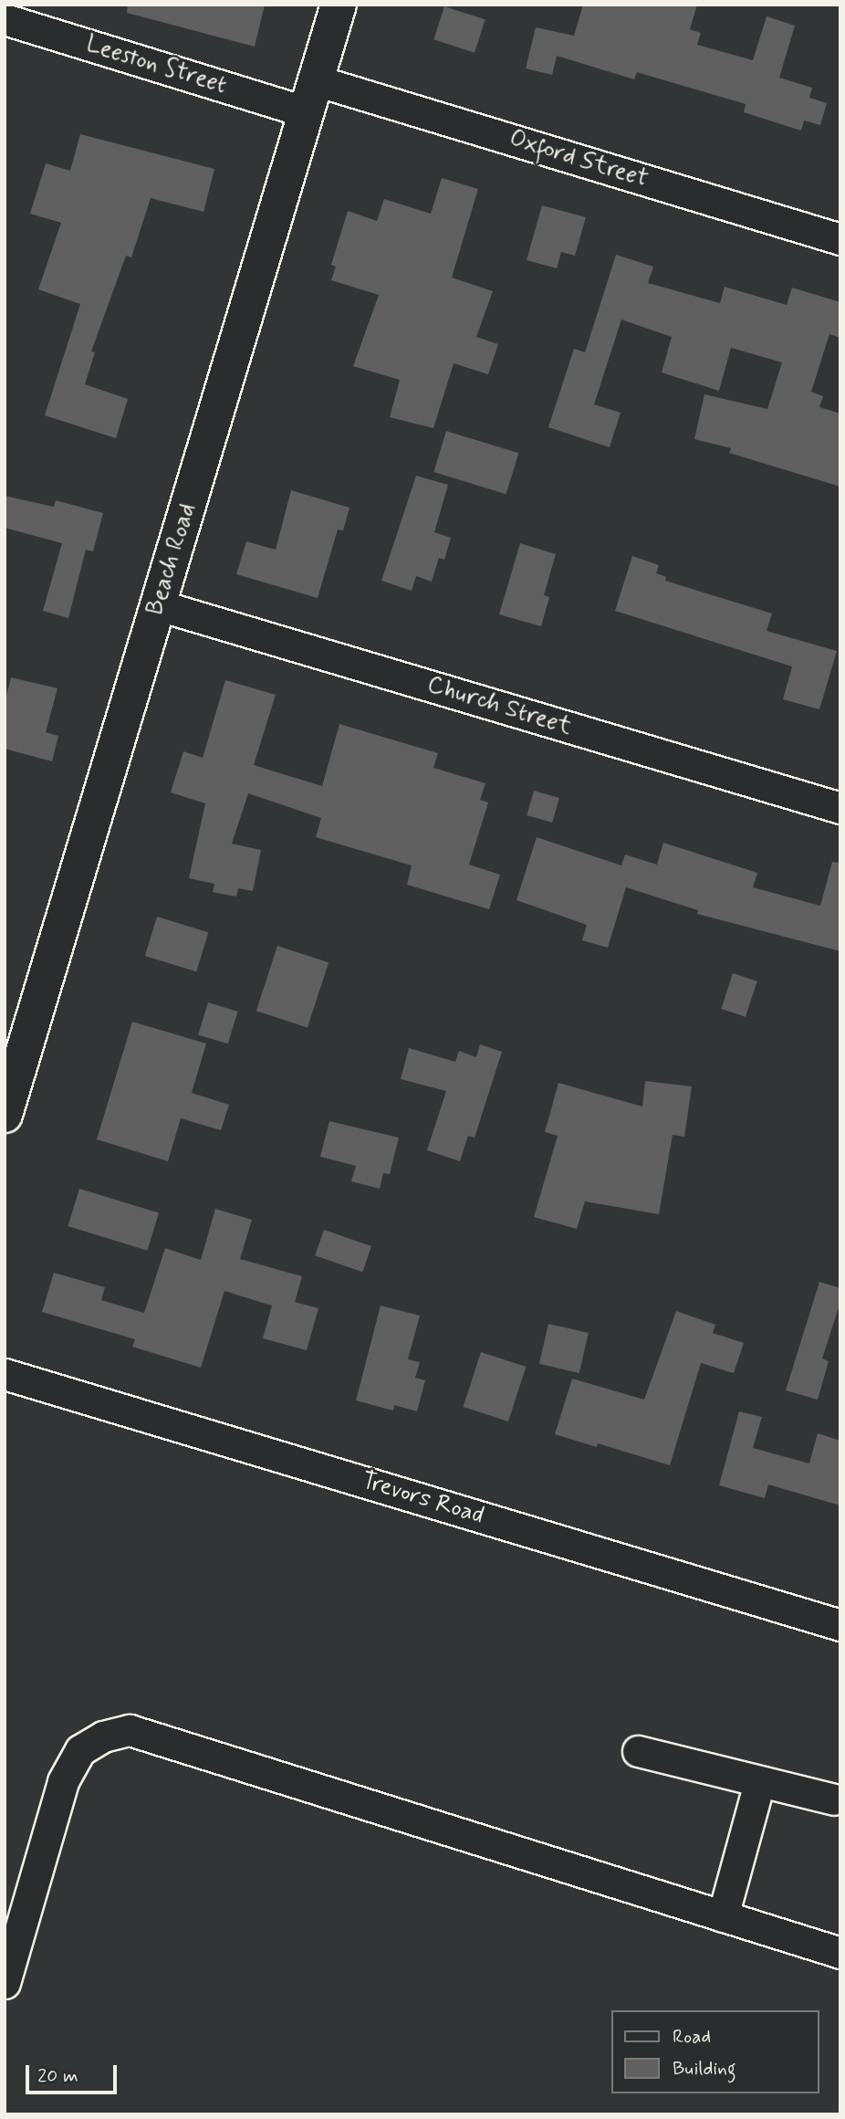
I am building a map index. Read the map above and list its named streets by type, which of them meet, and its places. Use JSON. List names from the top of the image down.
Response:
{
  "streets": {
    "street": [
      "Leeston Street",
      "Oxford Street",
      "Beach Road",
      "Church Street",
      "Trevors Road"
    ]
  },
  "crossings": [
    ["Leeston Street", "Oxford Street"],
    ["Leeston Street", "Beach Road"],
    ["Oxford Street", "Beach Road"],
    ["Beach Road", "Church Street"]
  ],
  "legend": ["Road", "Building"],
  "scale_bar": "20 m"
}
